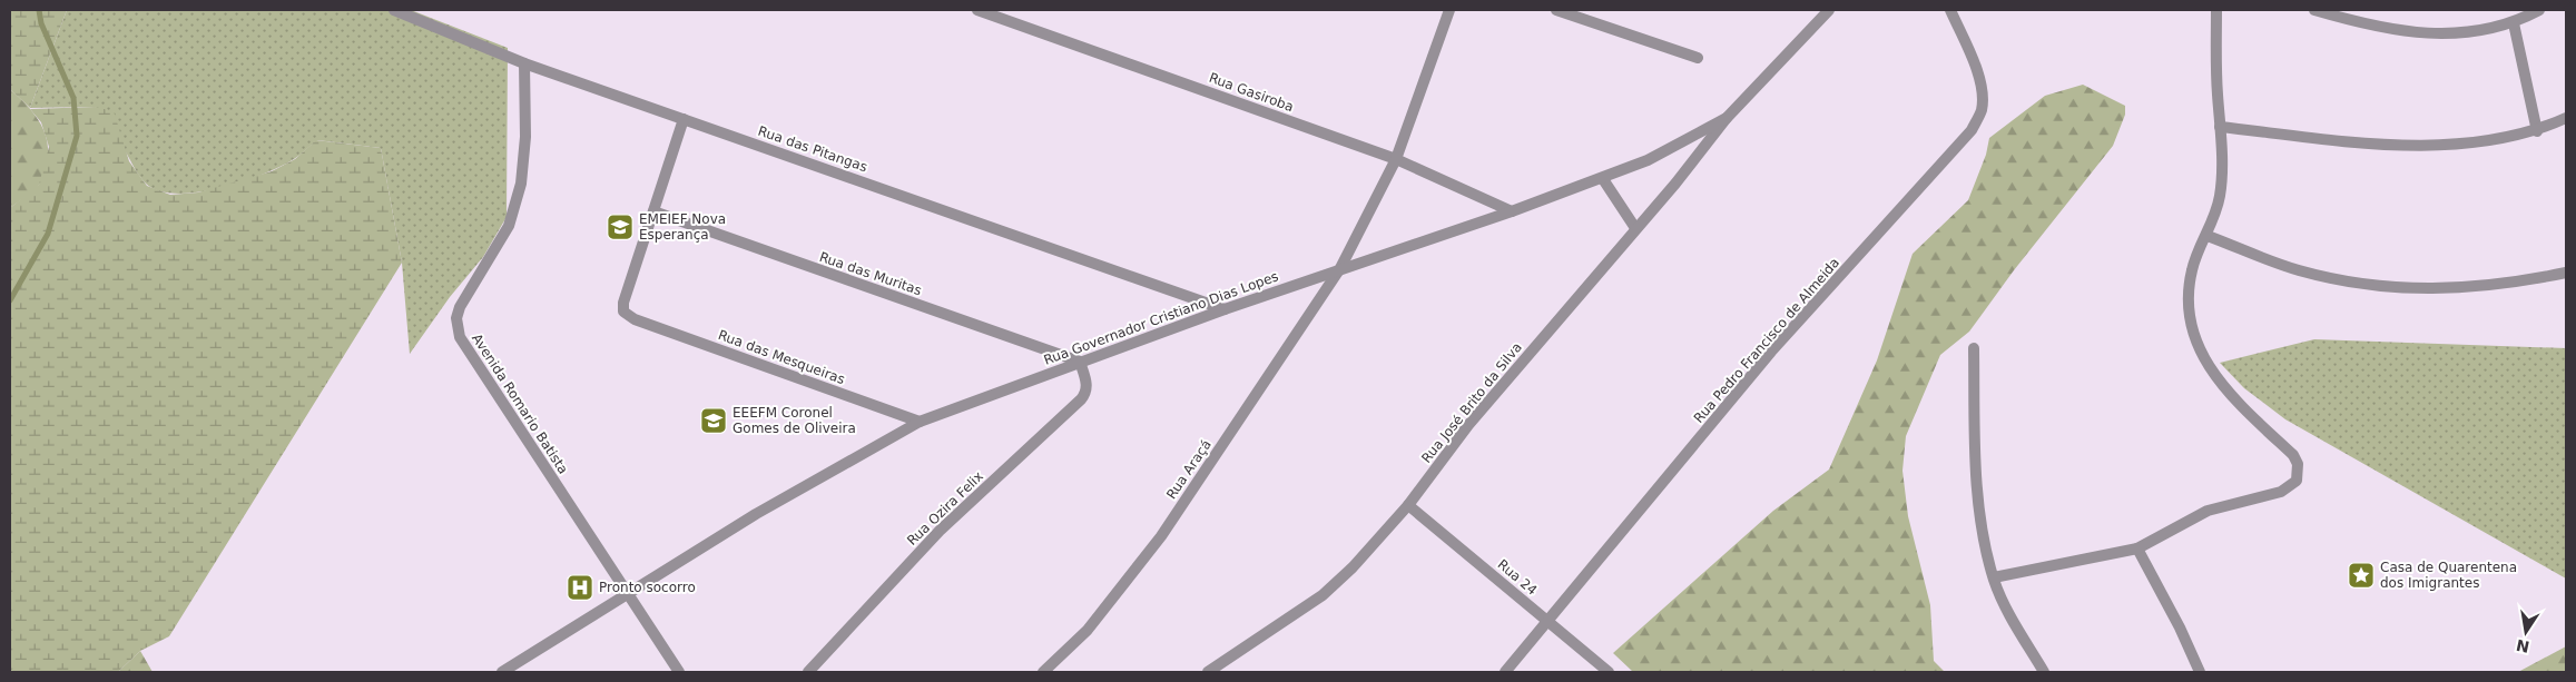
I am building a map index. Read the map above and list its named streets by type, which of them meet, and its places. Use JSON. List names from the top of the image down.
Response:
{
  "streets": {
    "street": [
      "Rua Gasiroba",
      "Rua das Pitangas",
      "Rua das Muritas",
      "Rua Governador Cristiano Dias Lopes",
      "Rua Pedro Francisco de Almeida",
      "Rua das Mesqueiras",
      "Rua José Brito da Silva",
      "Avenida Romario Batista",
      "Rua Araçá",
      "Rua Ozira Felix",
      "Rua 24"
    ]
  },
  "crossings": [
    ["Rua Gasiroba", "Rua Governador Cristiano Dias Lopes"],
    ["Rua Gasiroba", "Rua Araçá"],
    ["Rua das Pitangas", "Rua Governador Cristiano Dias Lopes"],
    ["Rua das Pitangas", "Avenida Romario Batista"],
    ["Rua das Muritas", "Rua Governador Cristiano Dias Lopes"],
    ["Rua das Muritas", "Rua das Mesqueiras"],
    ["Rua das Muritas", "Rua Ozira Felix"],
    ["Rua Governador Cristiano Dias Lopes", "Rua das Mesqueiras"],
    ["Rua Governador Cristiano Dias Lopes", "Rua José Brito da Silva"],
    ["Rua Governador Cristiano Dias Lopes", "Avenida Romario Batista"],
    ["Rua Governador Cristiano Dias Lopes", "Rua Araçá"],
    ["Rua Governador Cristiano Dias Lopes", "Rua Ozira Felix"],
    ["Rua Pedro Francisco de Almeida", "Rua 24"],
    ["Rua José Brito da Silva", "Rua 24"]
  ],
  "places": {
    "school or university": ["EMEIEF Nova Esperança", "EEEFM Coronel Gomes de Oliveira"],
    "place": ["Casa de Quarentena dos Imigrantes"],
    "hospital": ["Pronto socorro"]
  },
  "north": "bottom"
}
